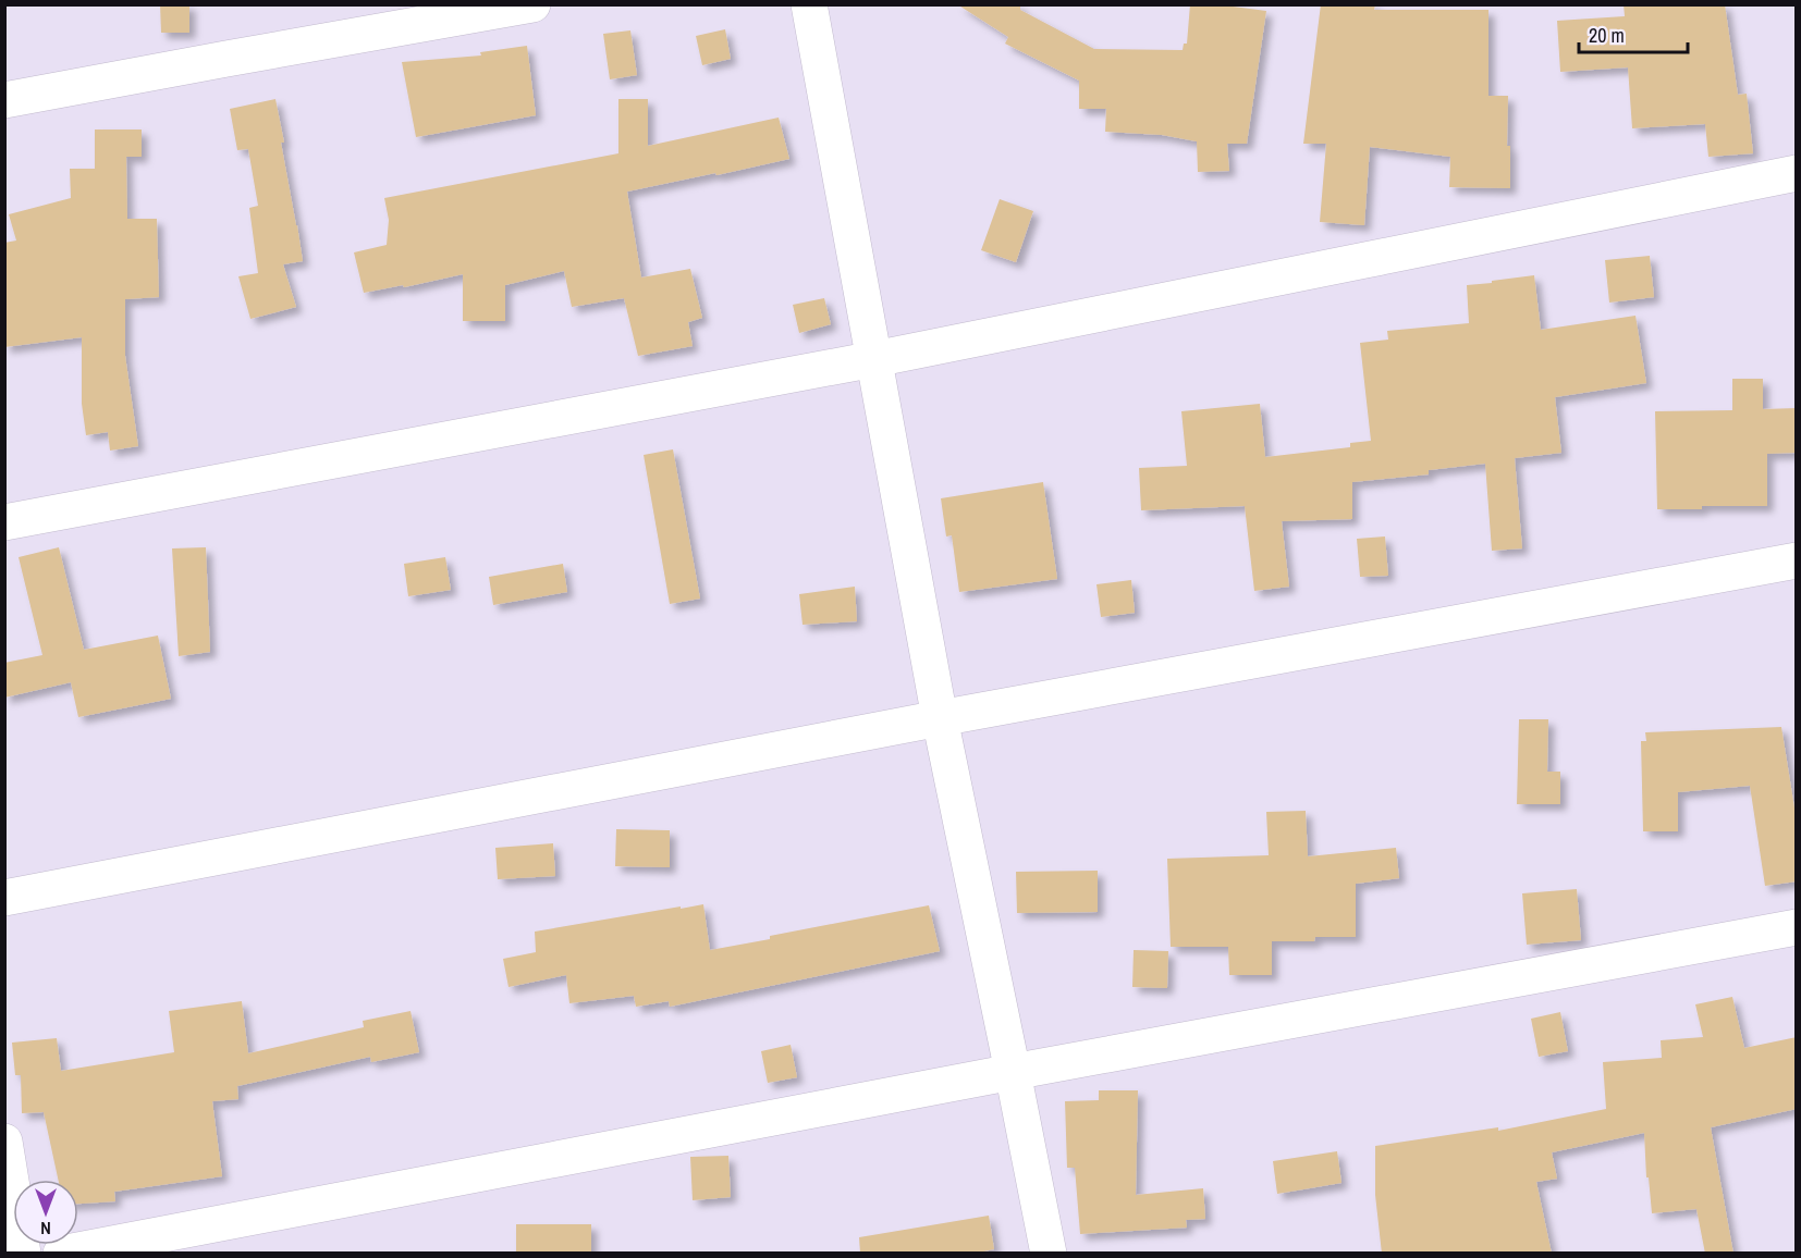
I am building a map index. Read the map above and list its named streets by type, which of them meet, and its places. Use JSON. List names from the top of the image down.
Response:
{
  "scale_bar": "20 m",
  "north": "bottom"
}
